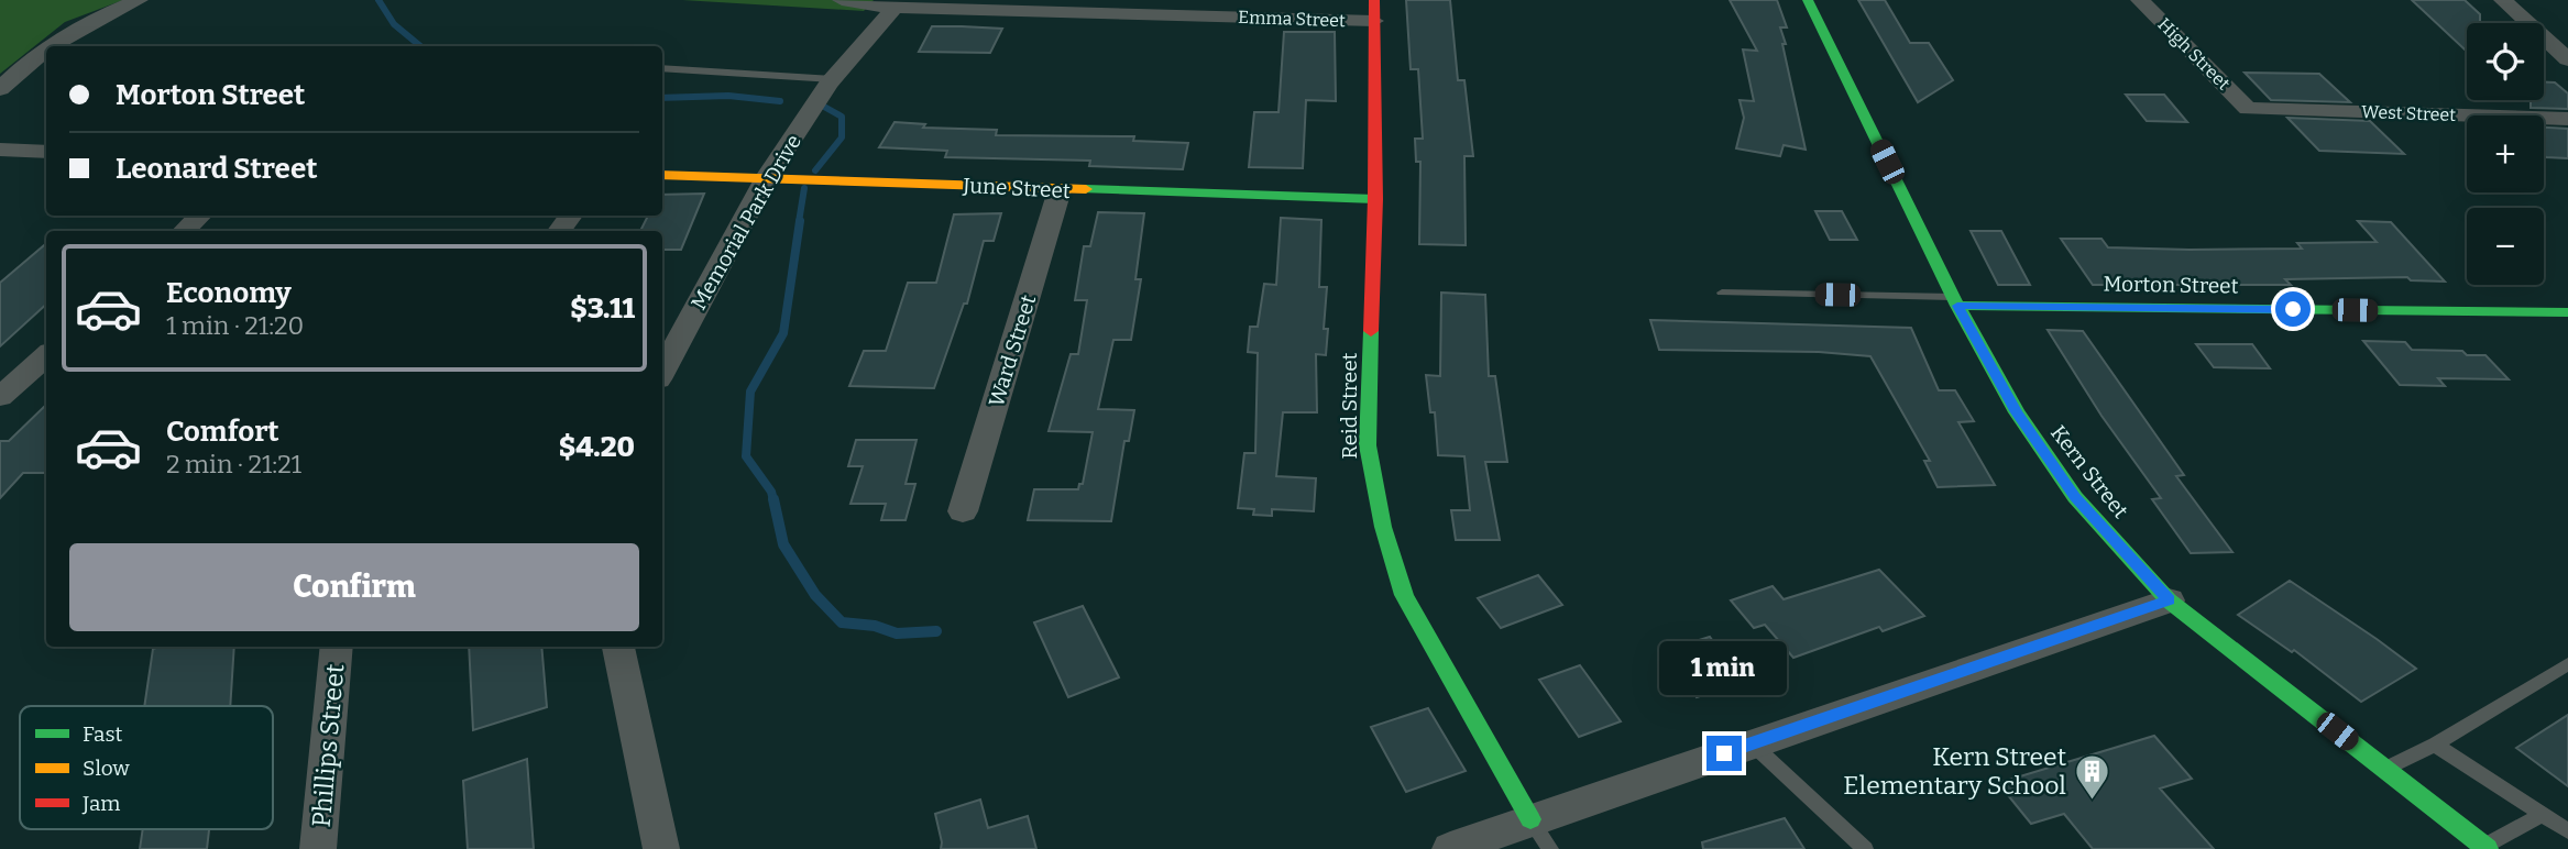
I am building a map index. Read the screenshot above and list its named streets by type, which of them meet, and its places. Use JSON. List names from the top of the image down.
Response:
{
  "streets": {
    "street": [
      "Emma Street",
      "High Street",
      "West Street",
      "June Street",
      "Memorial Park Drive",
      "Morton Street",
      "Ward Street",
      "Reid Street",
      "Kern Street",
      "Phillips Street"
    ]
  },
  "crossings": [
    ["Emma Street", "Memorial Park Drive"],
    ["Emma Street", "Reid Street"],
    ["High Street", "West Street"],
    ["June Street", "Memorial Park Drive"],
    ["June Street", "Ward Street"],
    ["June Street", "Reid Street"],
    ["Morton Street", "Kern Street"]
  ],
  "places": {
    "building": ["Kern Street Elementary School"]
  },
  "legend": ["Fast", "Slow", "Jam"],
  "page": {
    "map_buttons": ["+", "−"],
    "banner": ["Morton Street", "Leonard Street"],
    "list": [
      {
        "name": "Economy",
        "note": "1 min · 21:20",
        "value": "$3.11"
      },
      {
        "name": "Comfort",
        "note": "2 min · 21:21",
        "value": "$4.20"
      }
    ],
    "buttons": "Confirm",
    "bubble": "1 min"
  }
}
